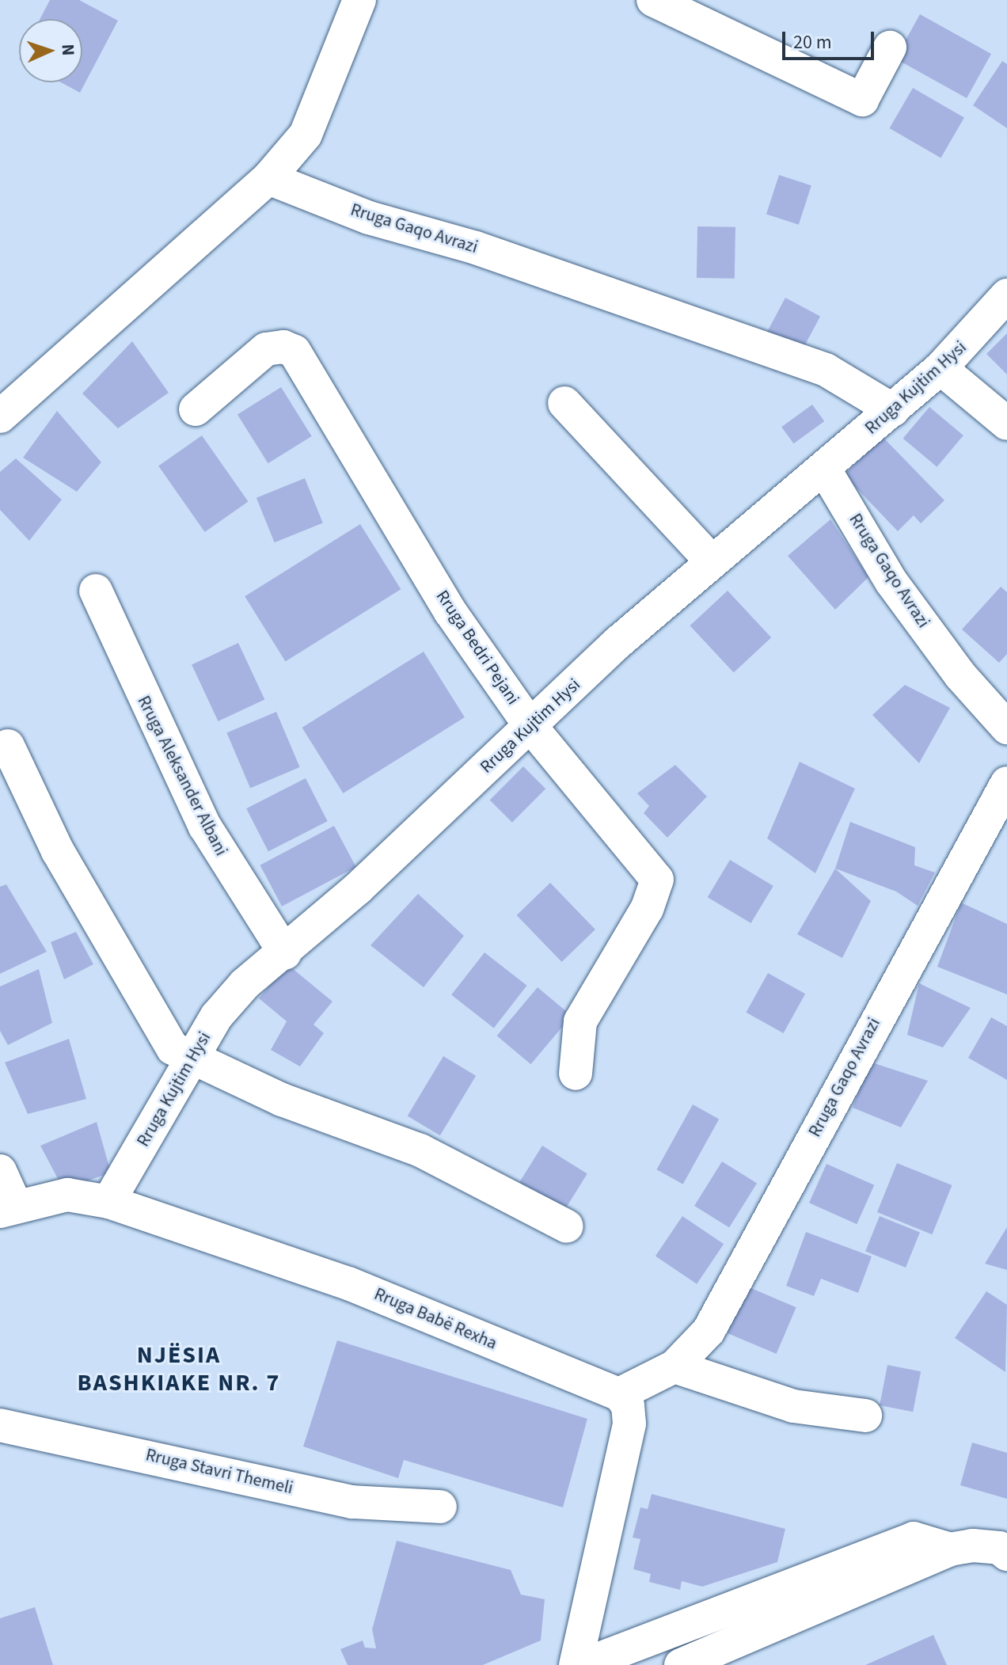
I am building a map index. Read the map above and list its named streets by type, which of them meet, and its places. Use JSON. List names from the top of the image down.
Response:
{
  "streets": {
    "street": [
      "Rruga Gaqo Avrazi",
      "Rruga Kujtim Hysi",
      "Rruga Bedri Pejani",
      "Rruga Aleksander Albani",
      "Rruga Babë Rexha",
      "Rruga Stavri Themeli"
    ]
  },
  "crossings": [
    ["Rruga Gaqo Avrazi", "Rruga Kujtim Hysi"],
    ["Rruga Kujtim Hysi", "Rruga Bedri Pejani"],
    ["Rruga Kujtim Hysi", "Rruga Aleksander Albani"],
    ["Rruga Kujtim Hysi", "Rruga Babë Rexha"]
  ],
  "districts": ["NJËSIA BASHKIAKE NR. 7"],
  "scale_bar": "20 m",
  "north": "right"
}
